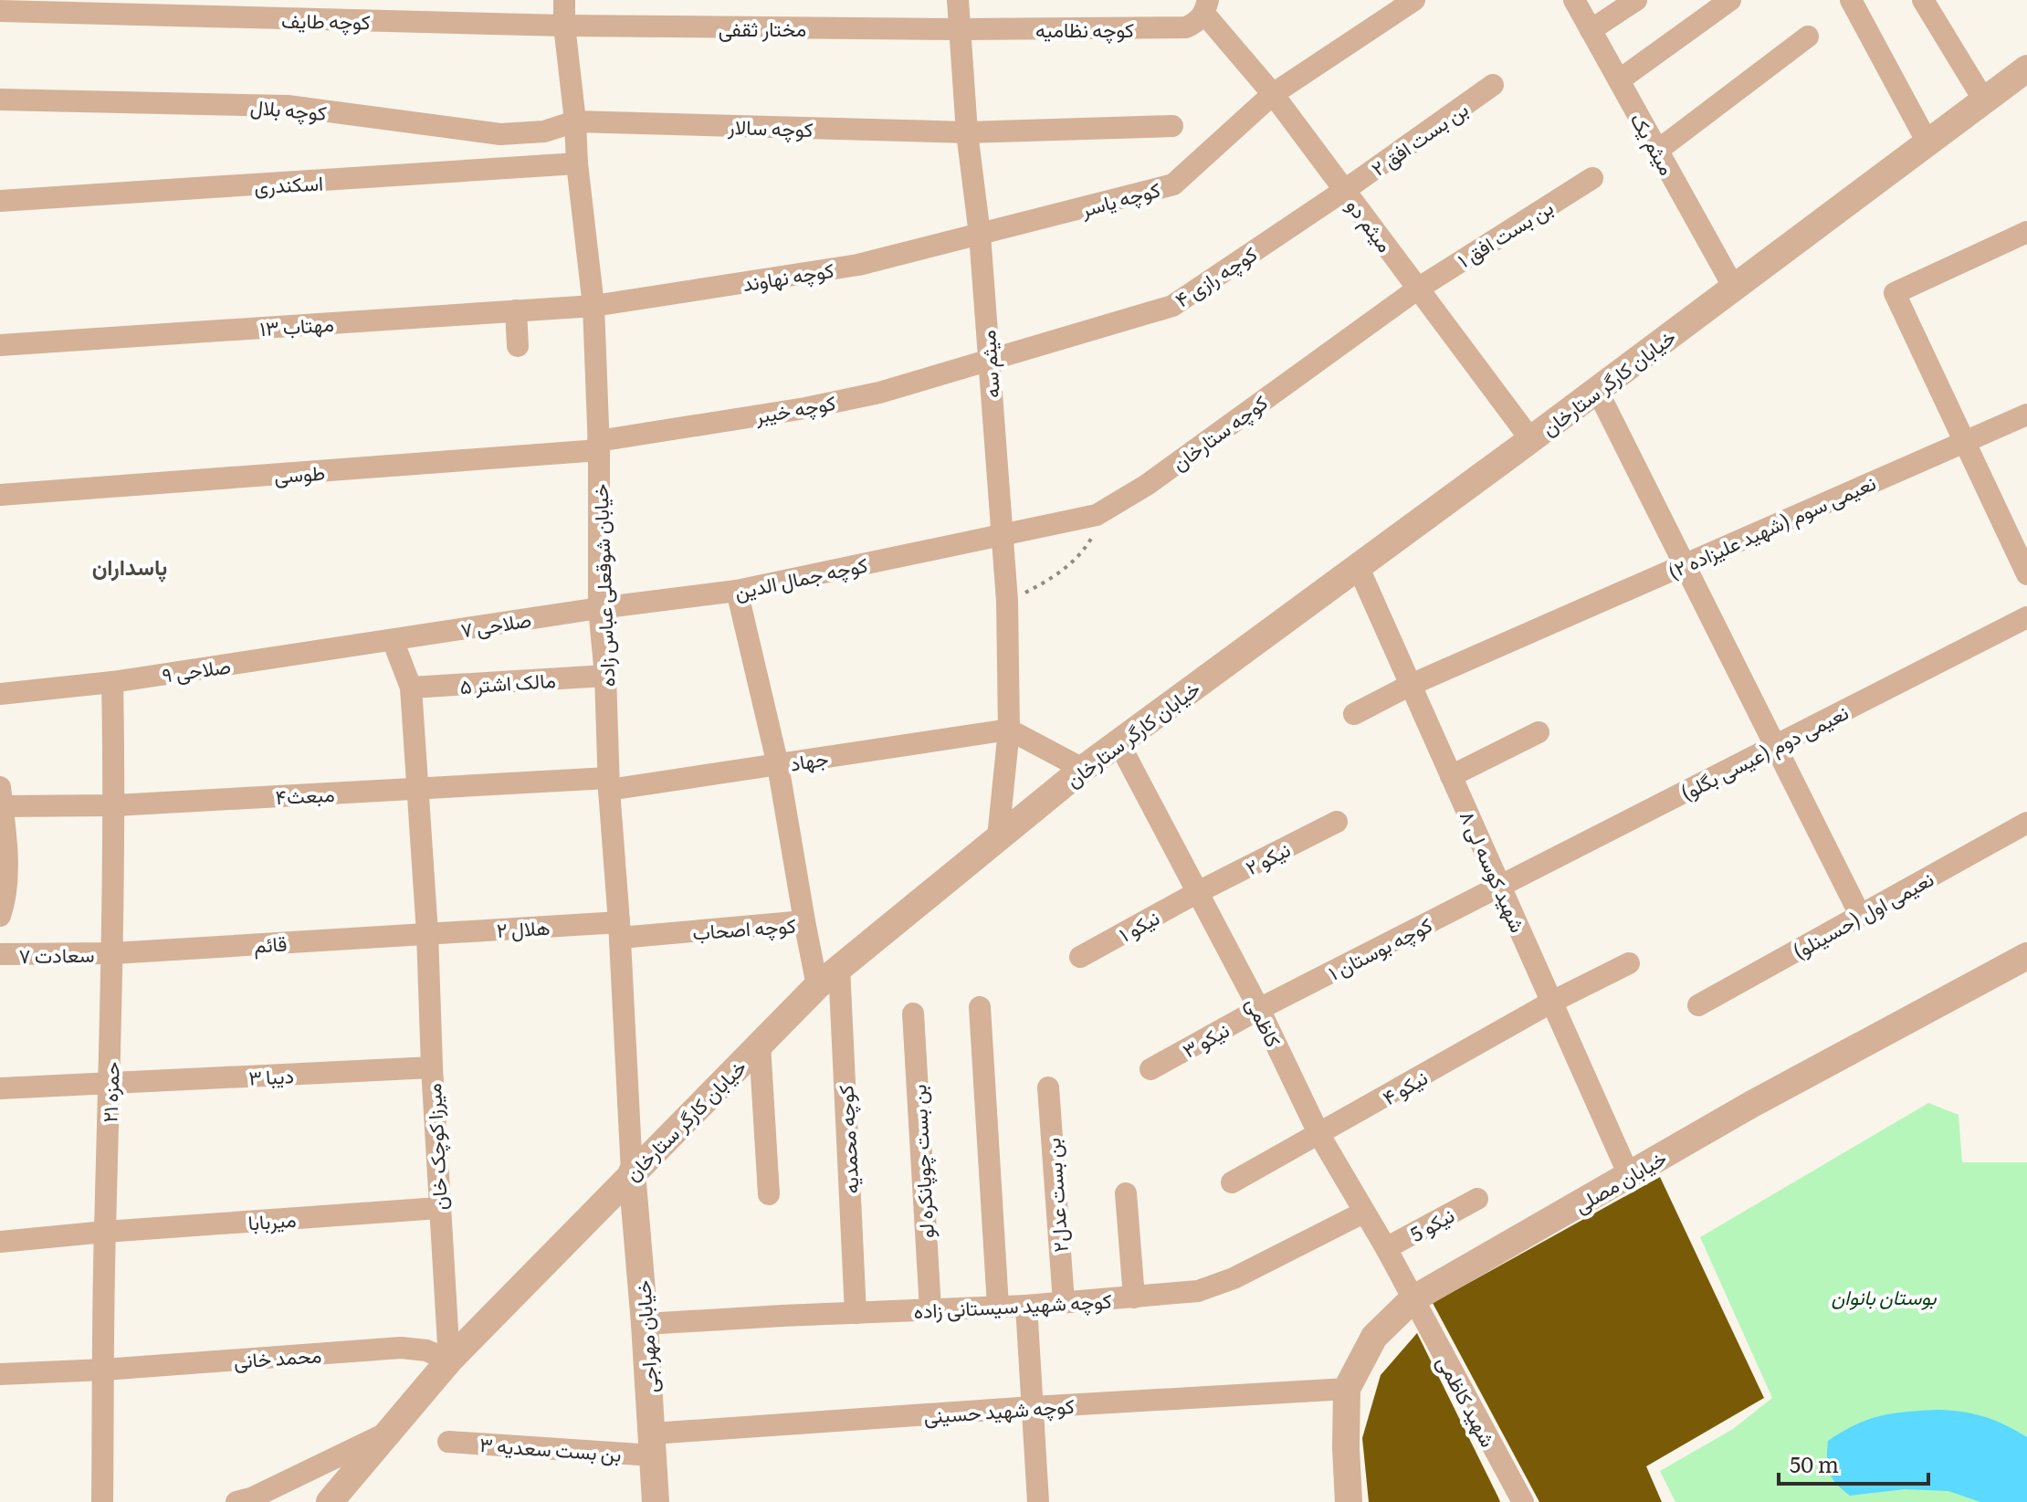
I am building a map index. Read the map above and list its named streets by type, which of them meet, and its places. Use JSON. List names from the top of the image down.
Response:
{
  "streets": {
    "street": [
      "کوچه طایف",
      "مختار ثقفی",
      "کوچه نظامیه",
      "کوچه بلال",
      "کوچه سالار",
      "بن بست افق ۲",
      "میثم یک",
      "اسکندری",
      "کوچه یاسر",
      "میثم دو",
      "بن بست افق ۱",
      "کوچه نهاوند",
      "کوچه رازی ۴",
      "مهتاب ۱۳",
      "میثم سه",
      "خیابان کارگر ستارخان",
      "کوچه خیبر",
      "کوچه ستارخان",
      "طوسی",
      "نعیمی سوم (شهید علیزاده ۲)",
      "کوچه جمال الدین",
      "خیابان شوقعلی عباس زاده",
      "صلاحی ۷",
      "صلاحی ۹",
      "مالک اشتر ۵",
      "نعیمی دوم (عیسی بگلو)",
      "جهاد",
      "مبعث۴",
      "نیکو ۲",
      "شهید کوسه لی ۸",
      "نعیمی اول (حسینلو)",
      "نیکو ۱",
      "هلال ۲",
      "کوچه اصحاب",
      "قائم",
      "کوچه بوستان ۱",
      "سعادت ۷",
      "کاظمی",
      "نیکو ۳",
      "دیبا ۳",
      "نیکو ۴",
      "حمزه ۲۱",
      "کوچه محمدیه",
      "میرزا کوچک خان",
      "بن بست چوپانکره لو",
      "خیابان مصلی",
      "بن بست عدل۲",
      "میربابا",
      "نیکو 5",
      "کوچه شهید سیستانی زاده",
      "خیابان مهراجی",
      "محمد خانی",
      "شهید کاظمی",
      "کوچه شهید حسینی",
      "بن بست سعدیه ۳"
    ]
  },
  "crossings": [
    ["کوچه طایف", "مختار ثقفی"],
    ["کوچه طایف", "خیابان شوقعلی عباس زاده"],
    ["مختار ثقفی", "کوچه نظامیه"],
    ["مختار ثقفی", "میثم سه"],
    ["مختار ثقفی", "خیابان شوقعلی عباس زاده"],
    ["کوچه نظامیه", "میثم دو"],
    ["کوچه نظامیه", "میثم سه"],
    ["کوچه بلال", "کوچه سالار"],
    ["کوچه بلال", "خیابان شوقعلی عباس زاده"],
    ["کوچه سالار", "میثم سه"],
    ["کوچه سالار", "خیابان شوقعلی عباس زاده"],
    ["بن بست افق ۲", "میثم دو"],
    ["بن بست افق ۲", "کوچه رازی ۴"],
    ["میثم یک", "خیابان کارگر ستارخان"],
    ["اسکندری", "خیابان شوقعلی عباس زاده"],
    ["کوچه یاسر", "میثم دو"],
    ["کوچه یاسر", "کوچه نهاوند"],
    ["کوچه یاسر", "میثم سه"],
    ["میثم دو", "بن بست افق ۱"],
    ["میثم دو", "کوچه رازی ۴"],
    ["میثم دو", "خیابان کارگر ستارخان"],
    ["میثم دو", "کوچه ستارخان"],
    ["بن بست افق ۱", "کوچه ستارخان"],
    ["کوچه نهاوند", "مهتاب ۱۳"],
    ["کوچه نهاوند", "میثم سه"],
    ["کوچه نهاوند", "خیابان شوقعلی عباس زاده"],
    ["کوچه رازی ۴", "میثم سه"],
    ["کوچه رازی ۴", "کوچه خیبر"],
    ["مهتاب ۱۳", "خیابان شوقعلی عباس زاده"],
    ["میثم سه", "خیابان کارگر ستارخان"],
    ["میثم سه", "کوچه خیبر"],
    ["میثم سه", "کوچه ستارخان"],
    ["میثم سه", "کوچه جمال الدین"],
    ["میثم سه", "جهاد"],
    ["خیابان کارگر ستارخان", "خیابان شوقعلی عباس زاده"],
    ["خیابان کارگر ستارخان", "شهید کوسه لی ۸"],
    ["خیابان کارگر ستارخان", "کوچه اصحاب"],
    ["خیابان کارگر ستارخان", "کاظمی"],
    ["خیابان کارگر ستارخان", "کوچه محمدیه"],
    ["خیابان کارگر ستارخان", "میرزا کوچک خان"],
    ["خیابان کارگر ستارخان", "خیابان مهراجی"],
    ["خیابان کارگر ستارخان", "محمد خانی"],
    ["کوچه خیبر", "طوسی"],
    ["کوچه خیبر", "خیابان شوقعلی عباس زاده"],
    ["کوچه ستارخان", "کوچه جمال الدین"],
    ["طوسی", "خیابان شوقعلی عباس زاده"],
    ["نعیمی سوم (شهید علیزاده ۲)", "شهید کوسه لی ۸"],
    ["کوچه جمال الدین", "خیابان شوقعلی عباس زاده"],
    ["کوچه جمال الدین", "صلاحی ۷"],
    ["خیابان شوقعلی عباس زاده", "صلاحی ۷"],
    ["خیابان شوقعلی عباس زاده", "مالک اشتر ۵"],
    ["خیابان شوقعلی عباس زاده", "جهاد"],
    ["خیابان شوقعلی عباس زاده", "مبعث۴"],
    ["خیابان شوقعلی عباس زاده", "هلال ۲"],
    ["خیابان شوقعلی عباس زاده", "کوچه اصحاب"],
    ["خیابان شوقعلی عباس زاده", "خیابان مهراجی"],
    ["صلاحی ۷", "صلاحی ۹"],
    ["صلاحی ۷", "میرزا کوچک خان"],
    ["صلاحی ۹", "حمزه ۲۱"],
    ["صلاحی ۹", "میرزا کوچک خان"],
    ["مالک اشتر ۵", "میرزا کوچک خان"],
    ["نعیمی دوم (عیسی بگلو)", "شهید کوسه لی ۸"],
    ["نعیمی دوم (عیسی بگلو)", "کوچه بوستان ۱"],
    ["جهاد", "مبعث۴"],
    ["مبعث۴", "حمزه ۲۱"],
    ["مبعث۴", "میرزا کوچک خان"],
    ["نیکو ۲", "نیکو ۱"],
    ["نیکو ۲", "کاظمی"],
    ["شهید کوسه لی ۸", "کوچه بوستان ۱"],
    ["شهید کوسه لی ۸", "نیکو ۴"],
    ["شهید کوسه لی ۸", "خیابان مصلی"],
    ["نیکو ۱", "کاظمی"],
    ["هلال ۲", "کوچه اصحاب"],
    ["هلال ۲", "قائم"],
    ["هلال ۲", "میرزا کوچک خان"],
    ["قائم", "سعادت ۷"],
    ["قائم", "حمزه ۲۱"],
    ["قائم", "میرزا کوچک خان"],
    ["کوچه بوستان ۱", "کاظمی"],
    ["کوچه بوستان ۱", "نیکو ۳"],
    ["سعادت ۷", "حمزه ۲۱"],
    ["کاظمی", "نیکو ۳"],
    ["کاظمی", "نیکو ۴"],
    ["کاظمی", "خیابان مصلی"],
    ["کاظمی", "نیکو 5"],
    ["کاظمی", "کوچه شهید سیستانی زاده"],
    ["کاظمی", "شهید کاظمی"],
    ["دیبا ۳", "حمزه ۲۱"],
    ["دیبا ۳", "میرزا کوچک خان"],
    ["حمزه ۲۱", "میربابا"],
    ["حمزه ۲۱", "محمد خانی"],
    ["کوچه محمدیه", "کوچه شهید سیستانی زاده"],
    ["میرزا کوچک خان", "میربابا"],
    ["میرزا کوچک خان", "محمد خانی"],
    ["بن بست چوپانکره لو", "کوچه شهید سیستانی زاده"],
    ["خیابان مصلی", "شهید کاظمی"],
    ["خیابان مصلی", "کوچه شهید حسینی"],
    ["بن بست عدل۲", "کوچه شهید سیستانی زاده"],
    ["کوچه شهید سیستانی زاده", "خیابان مهراجی"],
    ["خیابان مهراجی", "کوچه شهید حسینی"],
    ["خیابان مهراجی", "بن بست سعدیه ۳"],
    ["کوچه شهید حسینی", "بن بست سعدیه ۳"]
  ],
  "districts": ["پاسداران"],
  "parks": ["بوستان بانوان"],
  "scale_bar": "50 m"
}
